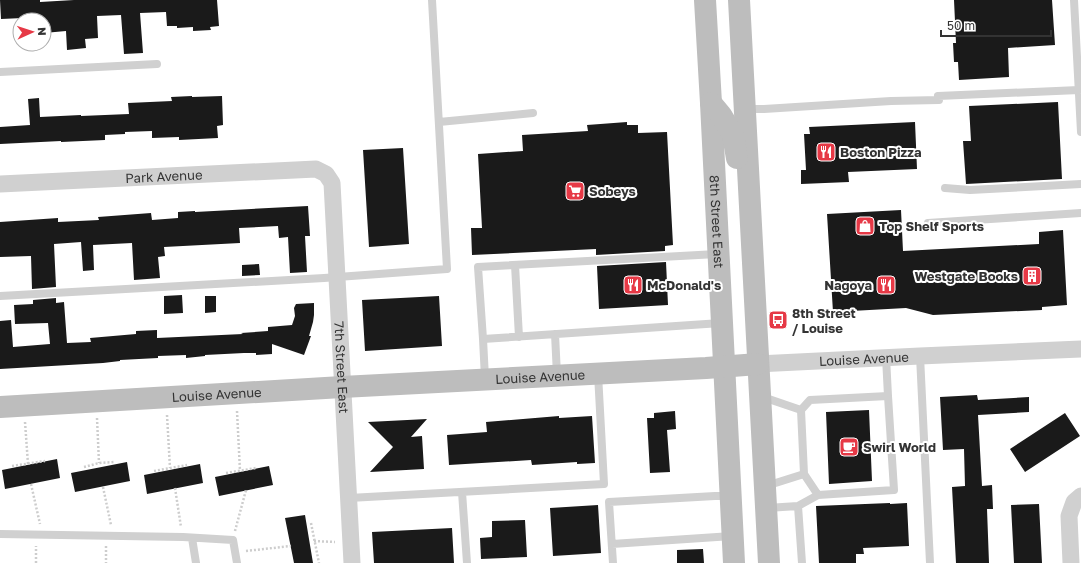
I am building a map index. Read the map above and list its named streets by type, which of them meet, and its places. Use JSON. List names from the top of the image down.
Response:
{
  "streets": {
    "main road": ["8th Street East", "Louise Avenue"],
    "street": ["Park Avenue", "7th Street East"]
  },
  "crossings": [
    ["Park Avenue", "7th Street East"],
    ["8th Street East", "Louise Avenue"],
    ["Louise Avenue", "7th Street East"]
  ],
  "places": {
    "restaurant": ["Boston Pizza", "McDonald's", "Nagoya"],
    "supermarket": ["Sobeys"],
    "shop": ["Top Shelf Sports"],
    "building": ["Westgate Books"],
    "bus stop": ["8th Street / Louise"],
    "cafe": ["Swirl World"]
  },
  "scale_bar": "50 m",
  "north": "right"
}
